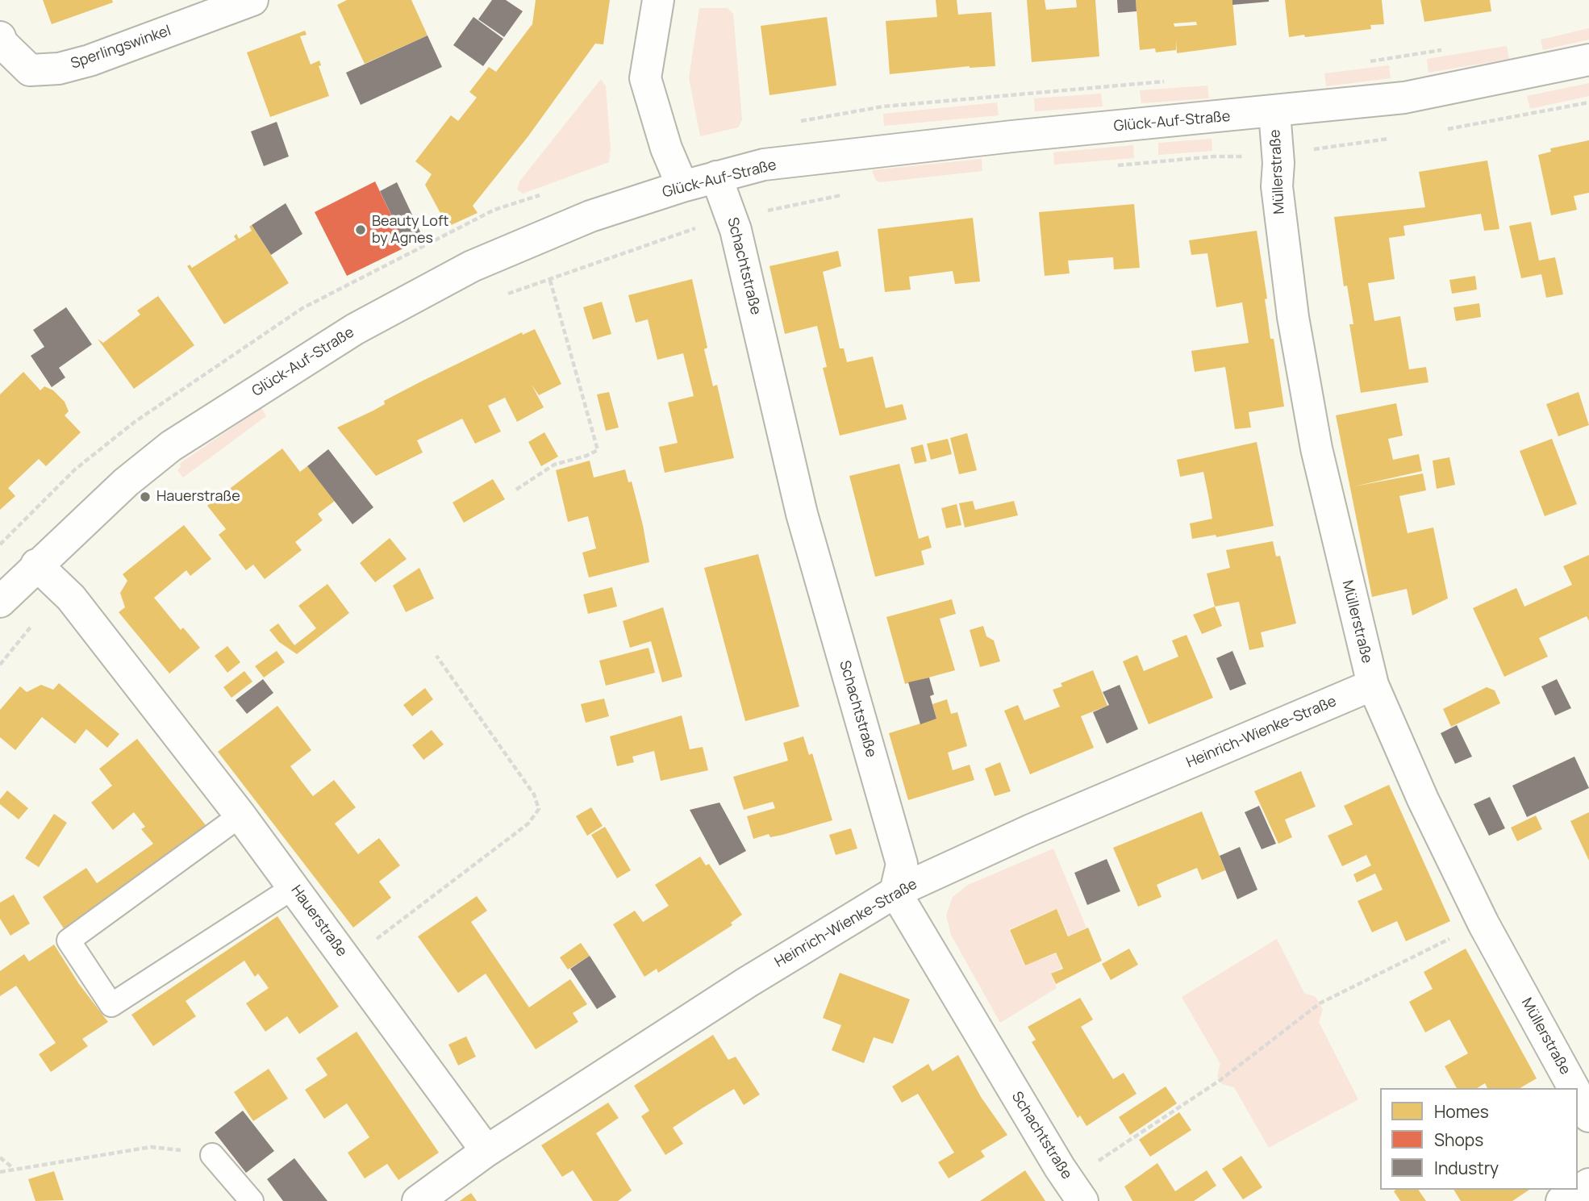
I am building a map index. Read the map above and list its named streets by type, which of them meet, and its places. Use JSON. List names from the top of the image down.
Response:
{
  "streets": {
    "street": [
      "Sperlingswinkel",
      "Glück-Auf-Straße",
      "Müllerstraße",
      "Schachtstraße",
      "Heinrich-Wienke-Straße",
      "Hauerstraße"
    ]
  },
  "crossings": [
    ["Glück-Auf-Straße", "Müllerstraße"],
    ["Glück-Auf-Straße", "Schachtstraße"],
    ["Glück-Auf-Straße", "Hauerstraße"],
    ["Müllerstraße", "Heinrich-Wienke-Straße"],
    ["Schachtstraße", "Heinrich-Wienke-Straße"],
    ["Heinrich-Wienke-Straße", "Hauerstraße"]
  ],
  "places": ["Beauty Loft by Agnes", "Hauerstraße"],
  "legend": ["Homes", "Shops", "Industry"]
}
